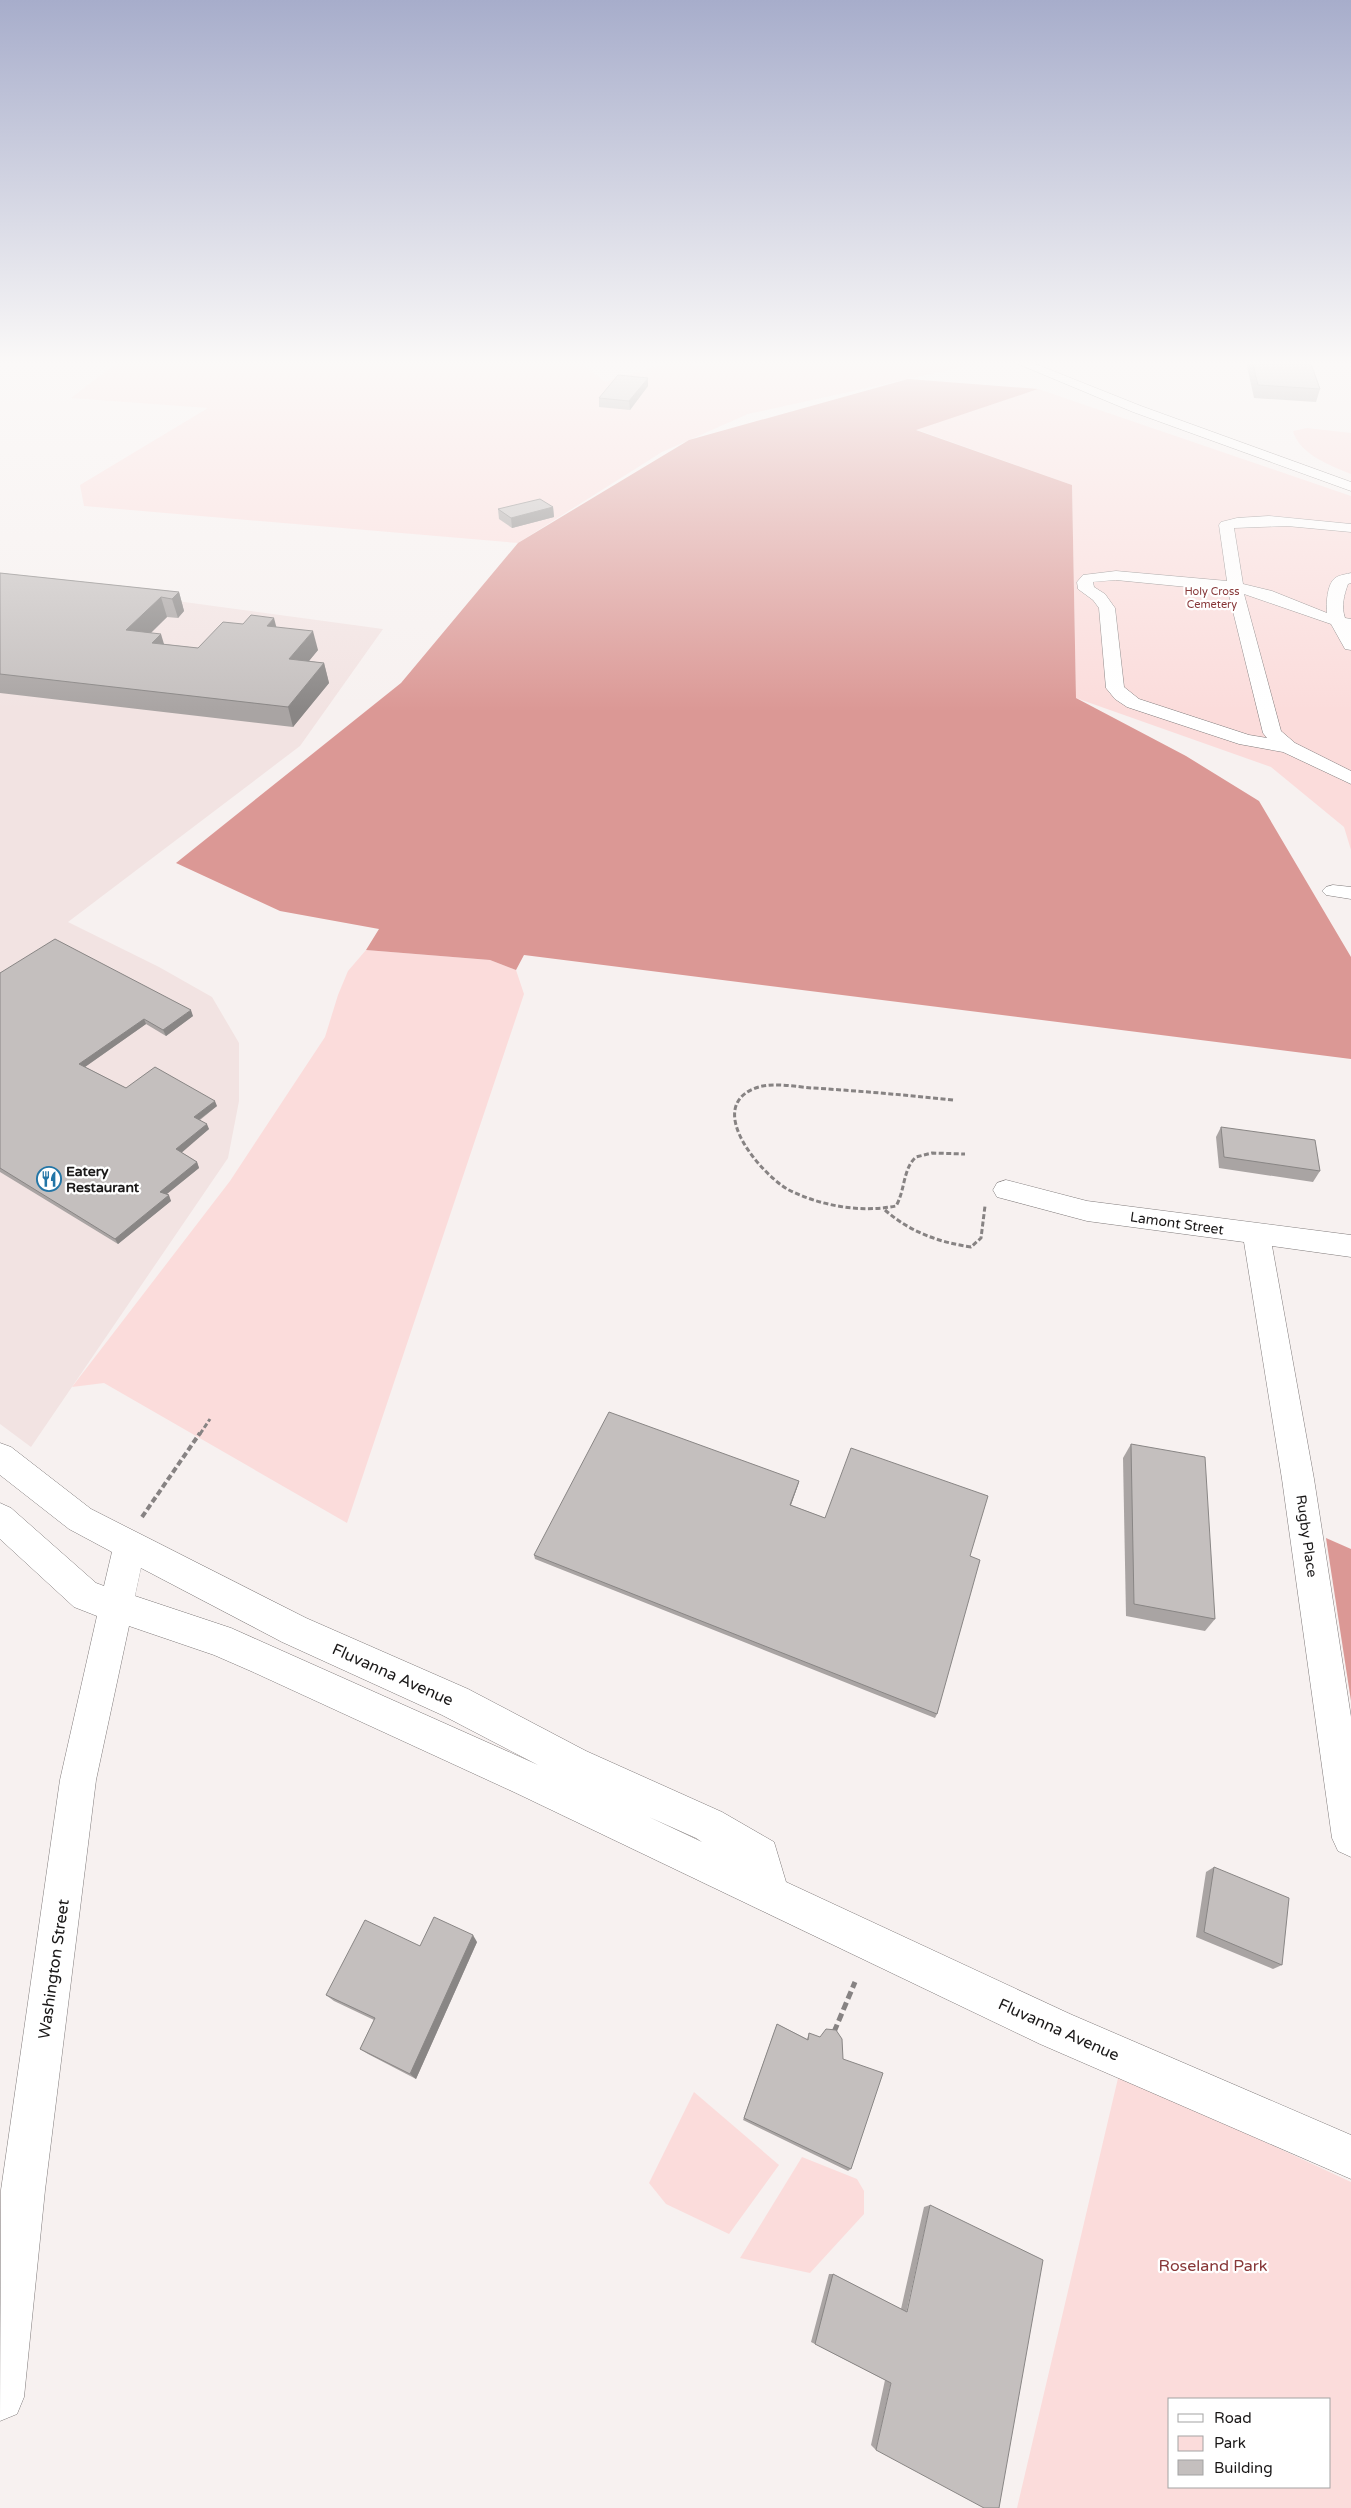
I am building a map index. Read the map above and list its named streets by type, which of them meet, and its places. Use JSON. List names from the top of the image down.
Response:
{
  "streets": {
    "main road": [
      "Lamont Street",
      "Rugby Place",
      "Fluvanna Avenue",
      "Washington Street"
    ]
  },
  "crossings": [
    ["Lamont Street", "Rugby Place"],
    ["Fluvanna Avenue", "Washington Street"]
  ],
  "parks": ["Holy Cross Cemetery", "Roseland Park"],
  "places": {
    "restaurant": ["Eatery Restaurant"]
  },
  "legend": ["Road", "Park", "Building"]
}
